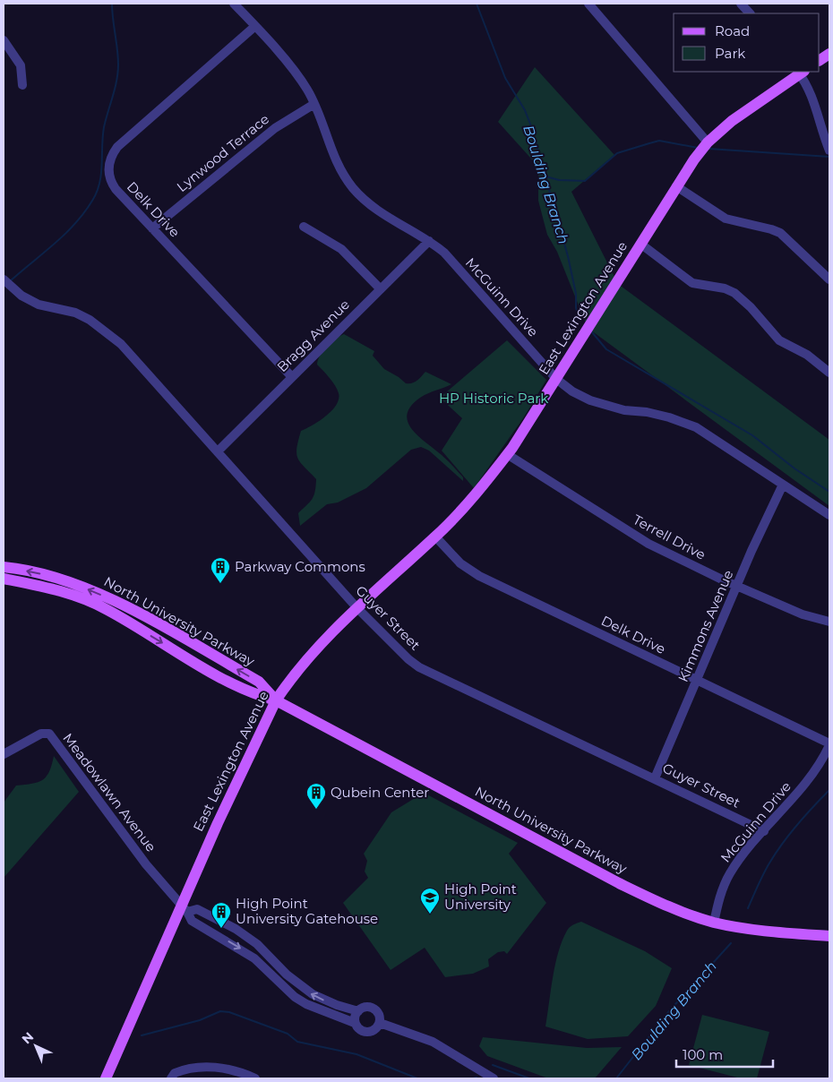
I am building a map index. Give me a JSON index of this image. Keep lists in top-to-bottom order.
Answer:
{
  "streets": {
    "main road": ["East Lexington Avenue", "North University Parkway"],
    "street": [
      "Lynwood Terrace",
      "Delk Drive",
      "McGuinn Drive",
      "Bragg Avenue",
      "Terrell Drive",
      "Guyer Street",
      "Kimmons Avenue",
      "Meadowlawn Avenue"
    ]
  },
  "crossings": [
    ["Lynwood Terrace", "Delk Drive"],
    ["Lynwood Terrace", "McGuinn Drive"],
    ["Delk Drive", "McGuinn Drive"],
    ["Delk Drive", "East Lexington Avenue"],
    ["Delk Drive", "Bragg Avenue"],
    ["Delk Drive", "Kimmons Avenue"],
    ["McGuinn Drive", "East Lexington Avenue"],
    ["McGuinn Drive", "Bragg Avenue"],
    ["McGuinn Drive", "Guyer Street"],
    ["McGuinn Drive", "North University Parkway"],
    ["McGuinn Drive", "Kimmons Avenue"],
    ["East Lexington Avenue", "Terrell Drive"],
    ["East Lexington Avenue", "Guyer Street"],
    ["East Lexington Avenue", "North University Parkway"],
    ["East Lexington Avenue", "Meadowlawn Avenue"],
    ["Bragg Avenue", "Guyer Street"],
    ["Terrell Drive", "Kimmons Avenue"],
    ["Guyer Street", "Kimmons Avenue"]
  ],
  "water": ["Boulding Branch"],
  "parks": ["HP Historic Park"],
  "places": {
    "building": ["Parkway Commons", "Qubein Center", "High Point University Gatehouse"],
    "school or university": ["High Point University"]
  },
  "legend": ["Road", "Park"],
  "scale_bar": "100 m",
  "north": "top left"
}
